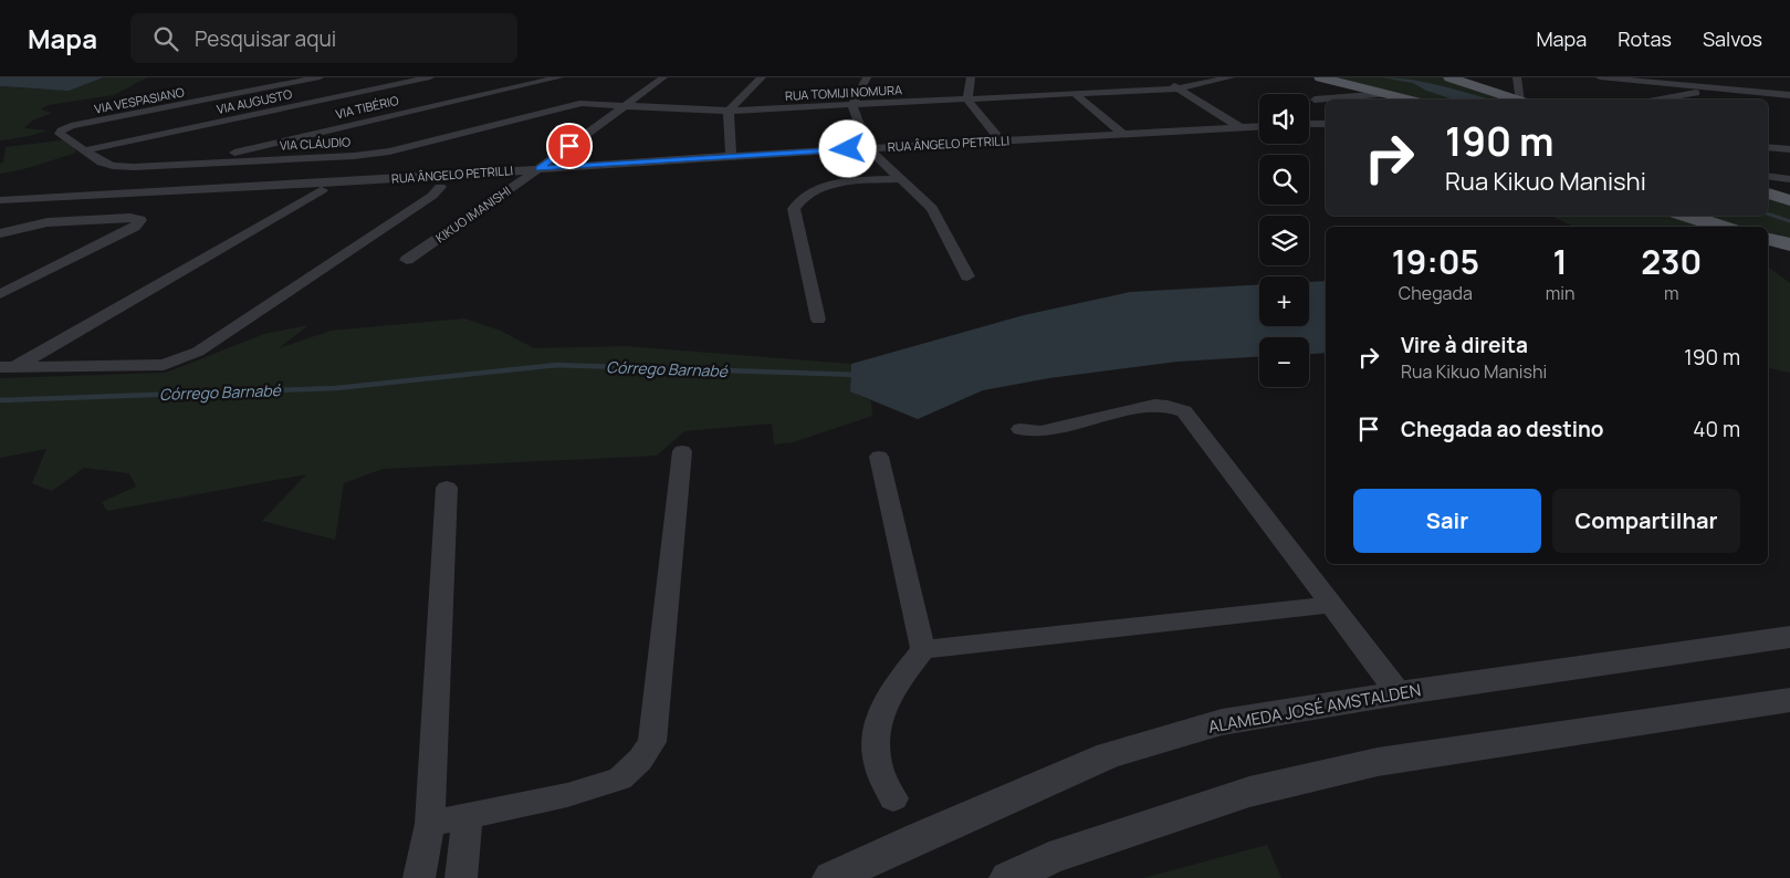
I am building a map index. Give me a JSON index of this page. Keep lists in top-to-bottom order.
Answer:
{
  "streets": {
    "street": [
      "RUA TOMIJI NOMURA",
      "VIA VESPASIANO",
      "VIA AUGUSTO",
      "VIA TIBÉRIO",
      "VIA CLÁUDIO",
      "RUA ÂNGELO PETRILLI",
      "KIKUO IMANISHI",
      "ALAMEDA JOSÉ AMSTALDEN"
    ]
  },
  "crossings": [
    ["RUA TOMIJI NOMURA", "VIA CLÁUDIO"],
    ["RUA TOMIJI NOMURA", "KIKUO IMANISHI"],
    ["VIA VESPASIANO", "VIA CLÁUDIO"],
    ["VIA AUGUSTO", "VIA CLÁUDIO"],
    ["VIA TIBÉRIO", "VIA CLÁUDIO"],
    ["RUA ÂNGELO PETRILLI", "KIKUO IMANISHI"]
  ],
  "water": ["Córrego Barnabé"],
  "page": {
    "header": "Mapa",
    "search": "Pesquisar aqui",
    "nav": ["Mapa", "Rotas", "Salvos"],
    "map_buttons": ["+", "−"],
    "turn": ["190 m", "Rua Kikuo Manishi"],
    "eta": [
      "19:05",
      "Chegada",
      "1",
      "min",
      "230",
      "m"
    ],
    "list": [
      {
        "name": "Vire à direita",
        "note": "Rua Kikuo Manishi",
        "value": "190 m"
      },
      {
        "name": "Chegada ao destino",
        "value": "40 m"
      }
    ],
    "buttons": ["Sair", "Compartilhar"]
  }
}
